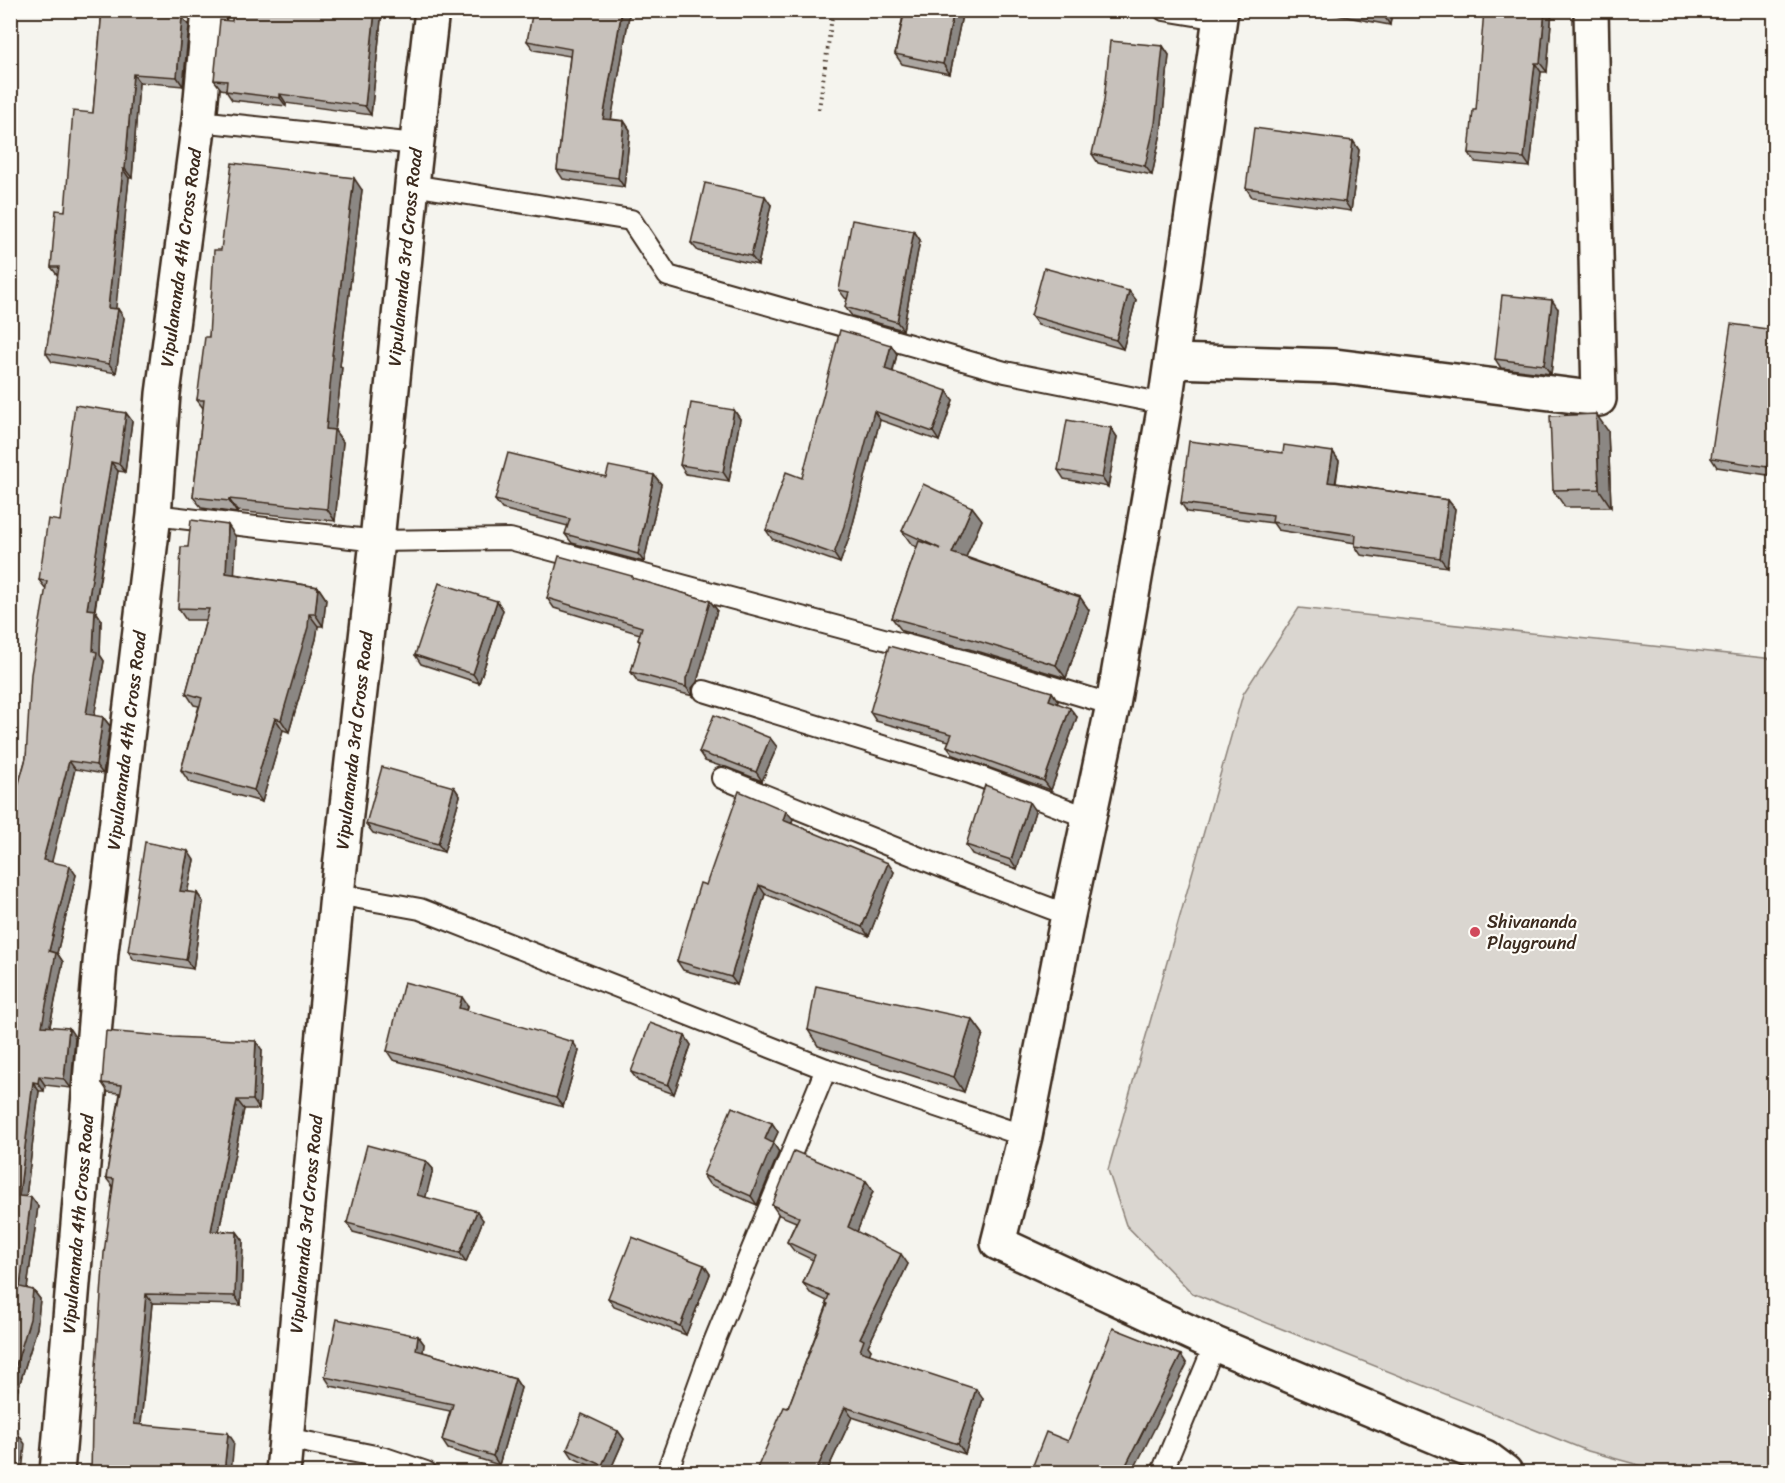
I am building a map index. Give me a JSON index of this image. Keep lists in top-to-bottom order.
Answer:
{
  "streets": {
    "street": ["Vipulananda 4th Cross Road", "Vipulananda 3rd Cross Road"]
  },
  "places": ["Shivananda Playground"]
}
